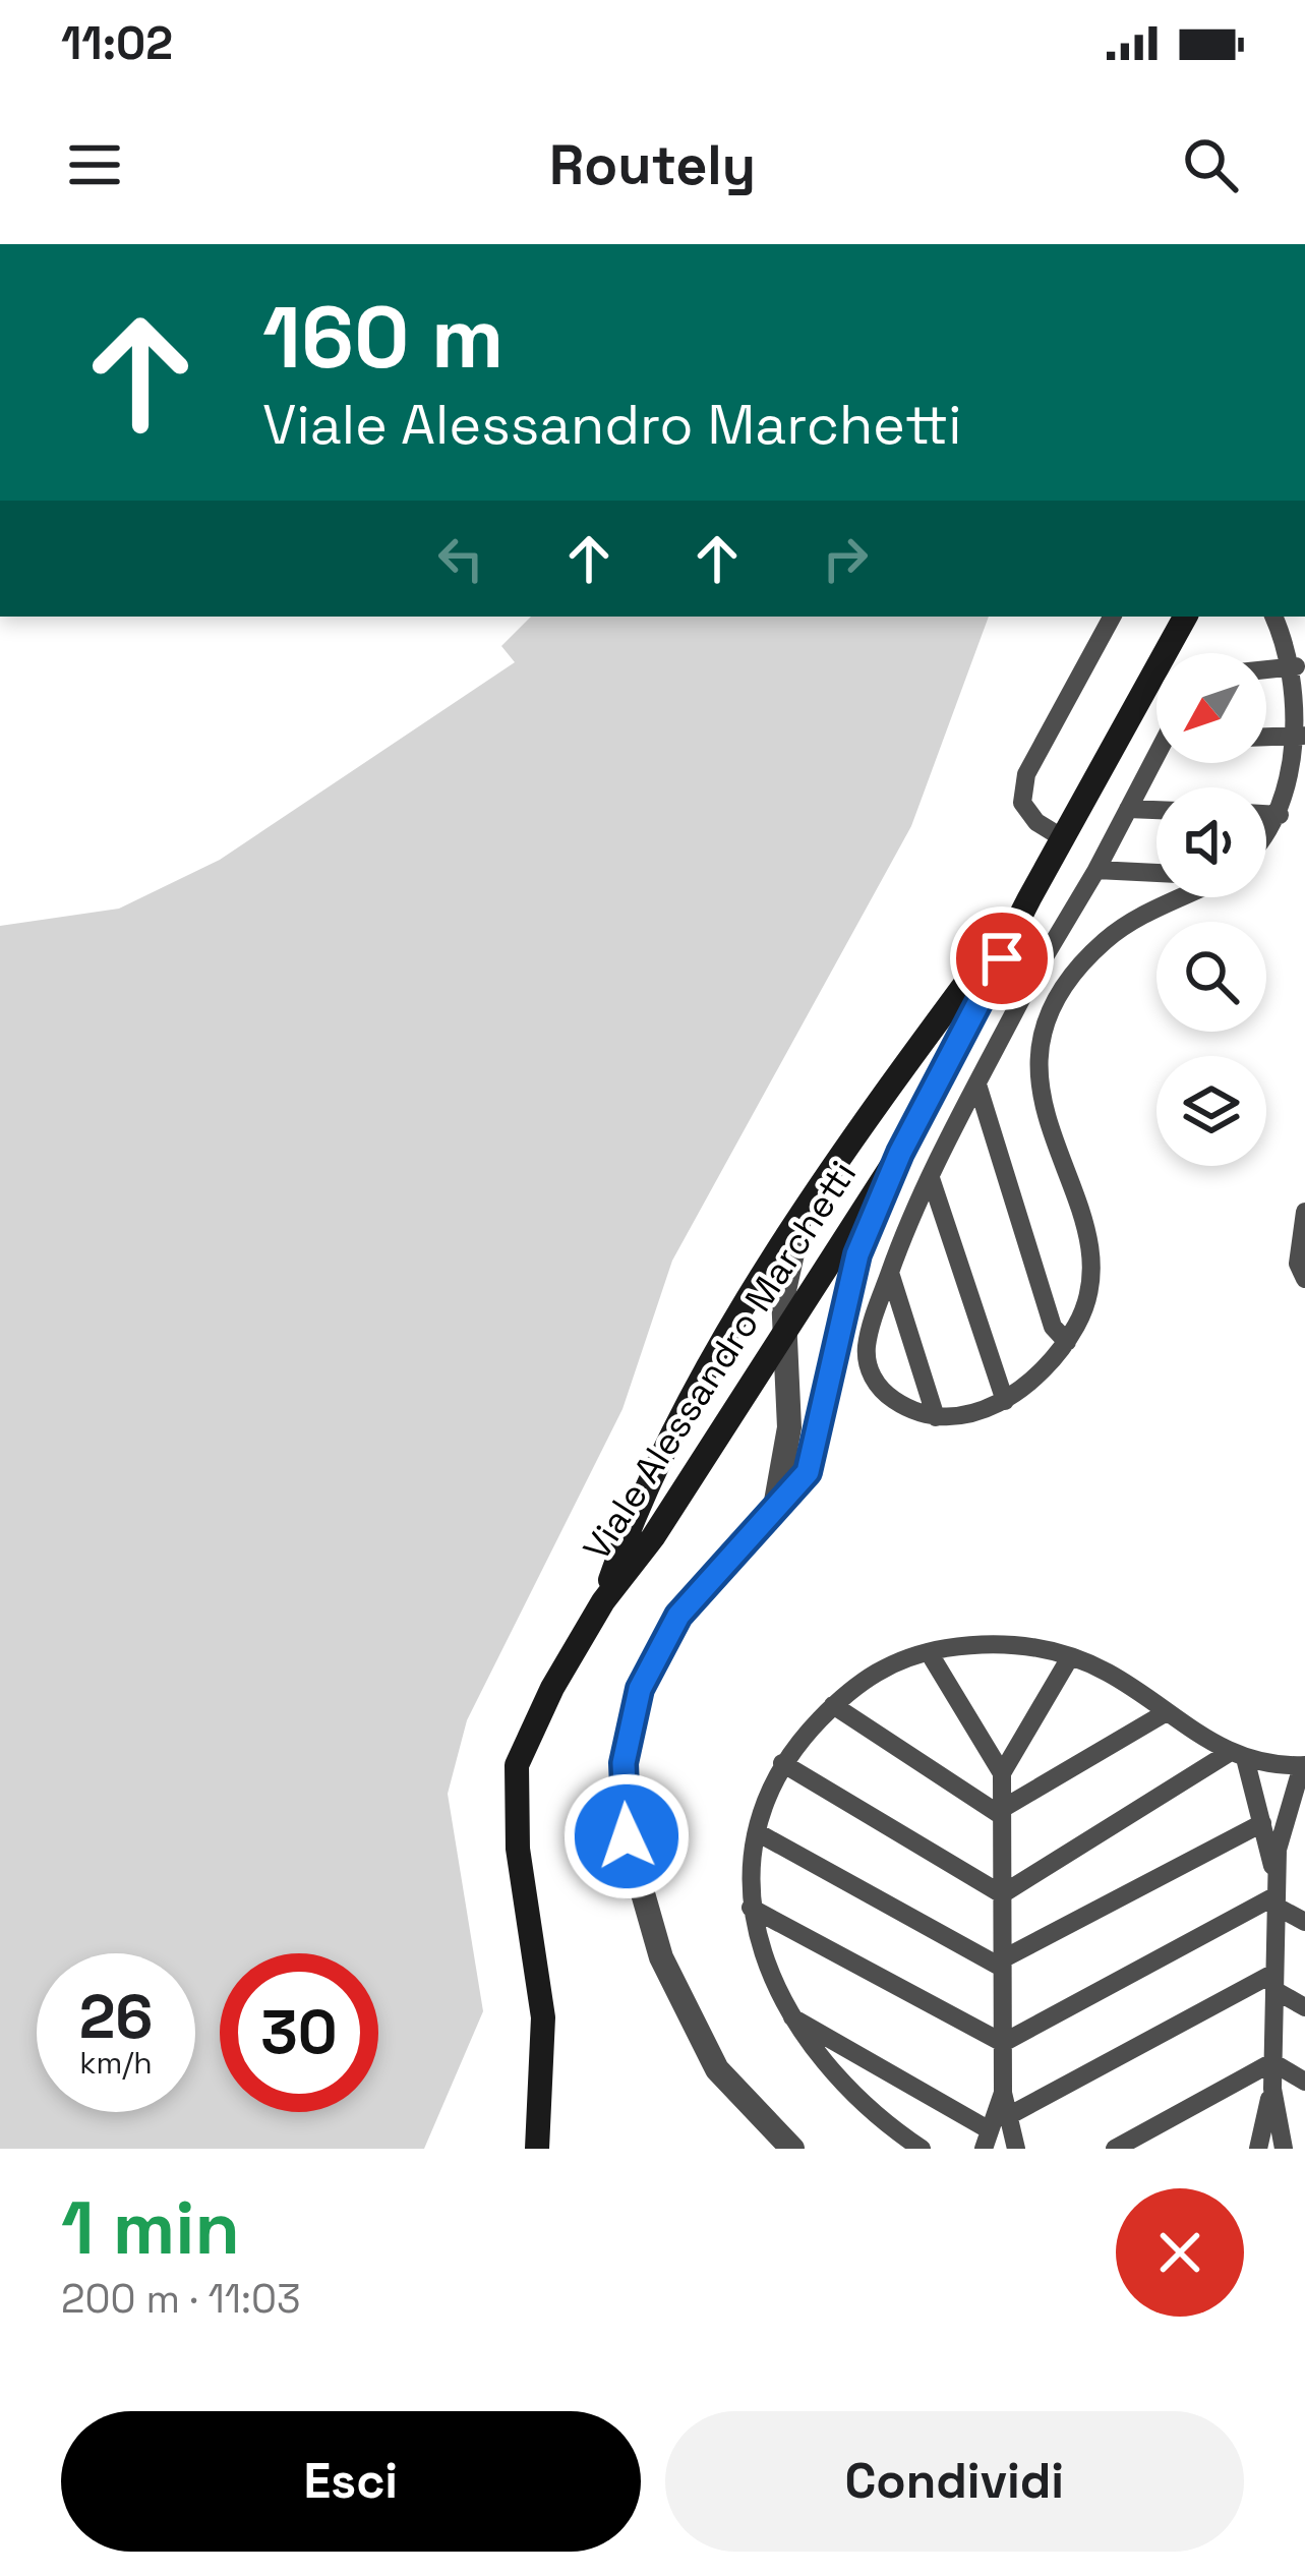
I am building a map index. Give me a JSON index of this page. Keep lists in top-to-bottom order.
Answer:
{
  "streets": {
    "street": ["Viale Alessandro Marchetti"]
  },
  "north": "bottom left",
  "page": {
    "status": "11:02",
    "header": "Routely",
    "turn": ["160 m", "Viale Alessandro Marchetti"],
    "speed": "26 km/h",
    "limit": "30",
    "heading": ["1 min", "200 m · 11:03"],
    "buttons": ["Esci", "Condividi"]
  }
}
